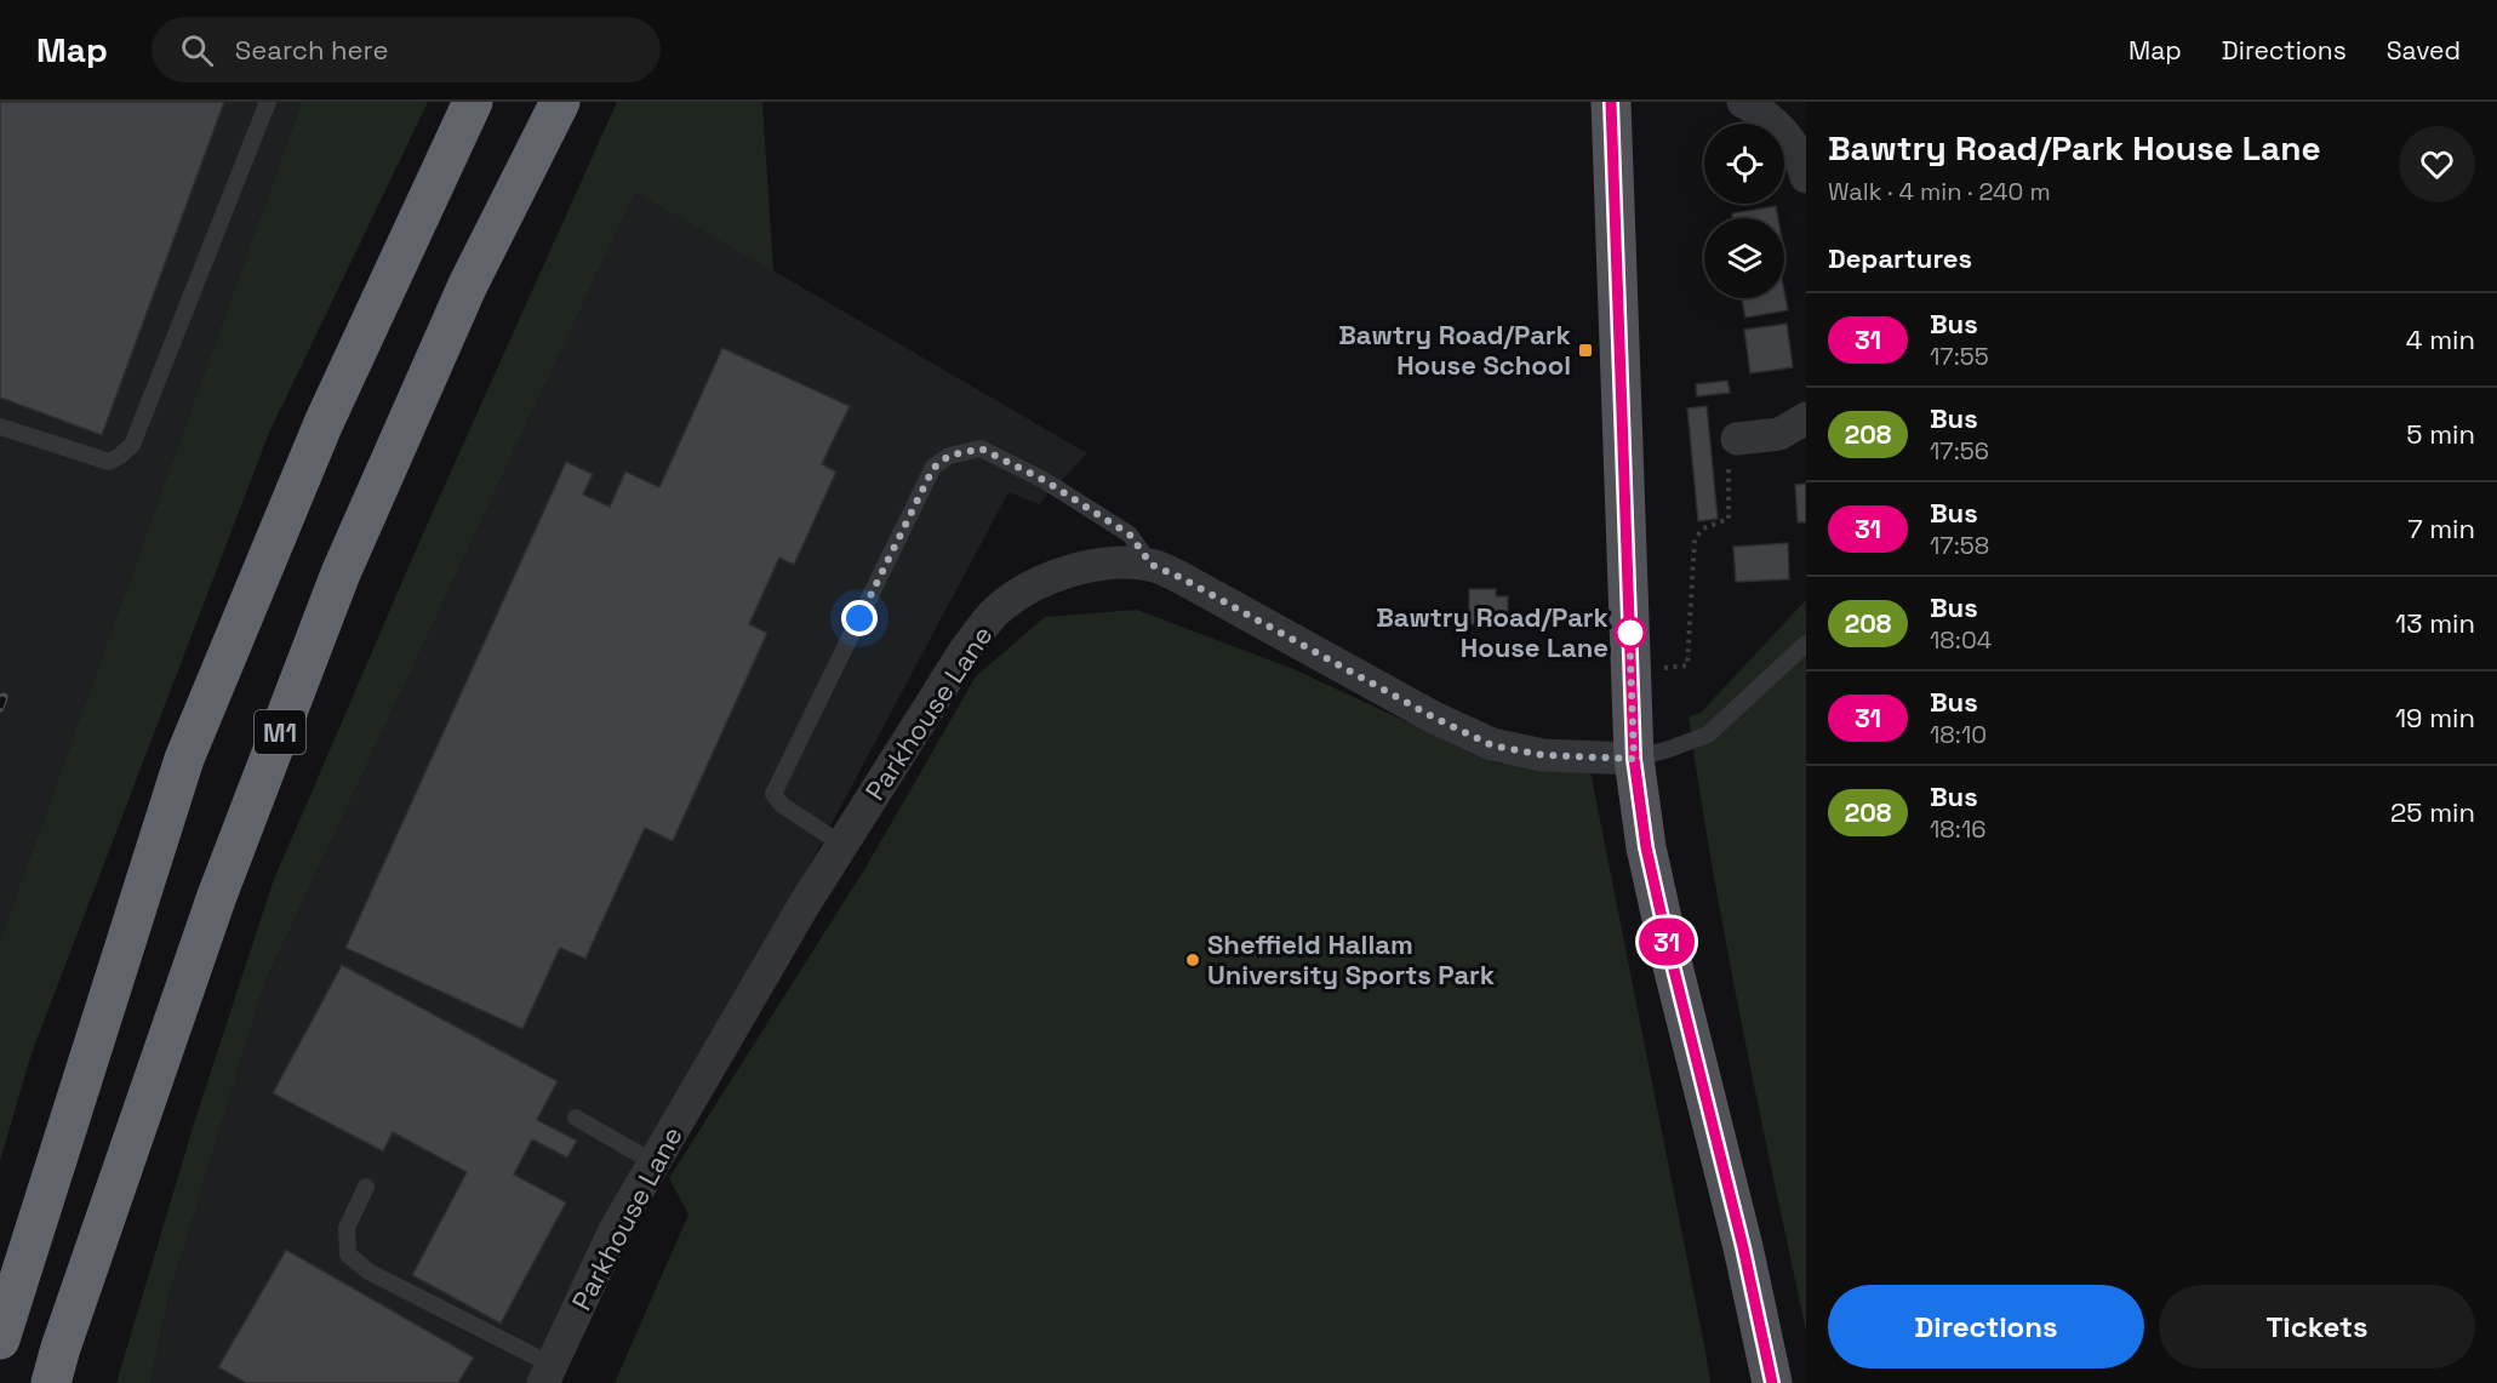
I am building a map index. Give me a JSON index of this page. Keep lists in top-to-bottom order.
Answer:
{
  "streets": {
    "highway": ["M1"],
    "street": ["Parkhouse Lane"]
  },
  "places": {
    "transit": ["Bawtry Road/Park House School"],
    "other": ["Bawtry Road/Park House Lane", "Sheffield Hallam University Sports Park"]
  },
  "lines": ["bus line 31"],
  "page": {
    "header": "Map",
    "search": "Search here",
    "nav": ["Map", "Directions", "Saved"],
    "on_map": "31",
    "heading": [
      ["Bawtry Road/Park House Lane", "Walk · 4 min · 240 m"],
      "Departures"
    ],
    "list": [
      {
        "mark": "31",
        "name": "Bus",
        "note": "17:55",
        "value": "4 min"
      },
      {
        "mark": "208",
        "name": "Bus",
        "note": "17:56",
        "value": "5 min"
      },
      {
        "mark": "31",
        "name": "Bus",
        "note": "17:58",
        "value": "7 min"
      },
      {
        "mark": "208",
        "name": "Bus",
        "note": "18:04",
        "value": "13 min"
      },
      {
        "mark": "31",
        "name": "Bus",
        "note": "18:10",
        "value": "19 min"
      },
      {
        "mark": "208",
        "name": "Bus",
        "note": "18:16",
        "value": "25 min"
      }
    ],
    "buttons": ["Directions", "Tickets"]
  }
}
